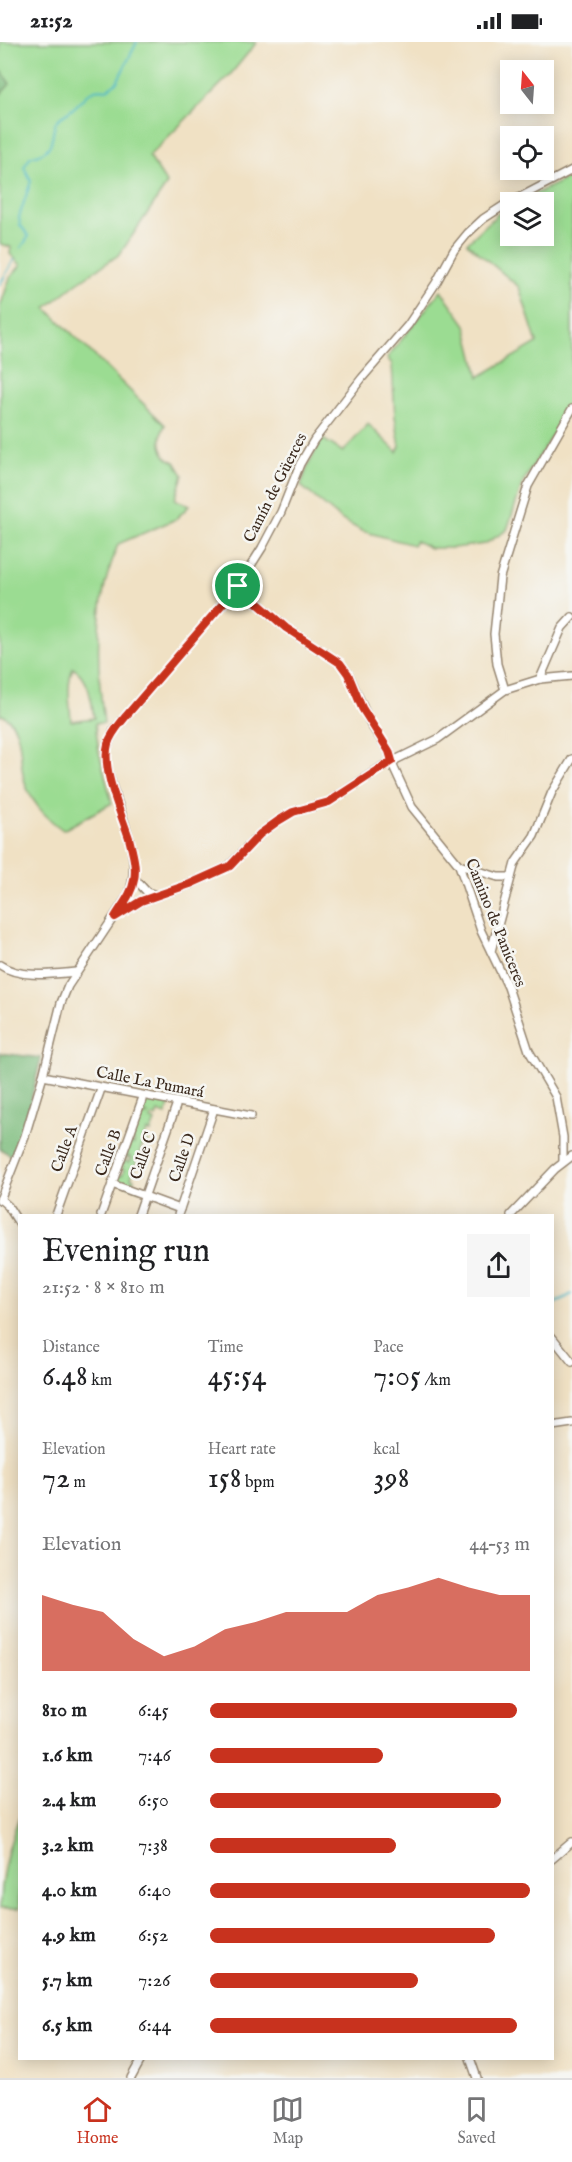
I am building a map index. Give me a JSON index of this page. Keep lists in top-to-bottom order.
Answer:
{
  "streets": {
    "street": [
      "Camín de Güerces",
      "Camino de Paniceres",
      "Calle La Pumará",
      "Calle A",
      "Calle B",
      "Calle C",
      "Calle D"
    ]
  },
  "crossings": [
    ["Camín de Güerces", "Camino de Paniceres"],
    ["Calle La Pumará", "Calle D"]
  ],
  "north": "top",
  "page": {
    "status": "21:52",
    "heading": ["Evening run", "21:52 · 8 × 810 m"],
    "stats": [
      ["Distance", "6.48 km"],
      ["Time", "45:54"],
      ["Pace", "7:05 /km"],
      ["Elevation", "72 m"],
      ["Heart rate", "158 bpm"],
      ["kcal", "398"]
    ],
    "chart": ["Elevation", "44–53 m"],
    "list": [
      {
        "name": "810 m",
        "note": "6:45"
      },
      {
        "name": "1.6 km",
        "note": "7:46"
      },
      {
        "name": "2.4 km",
        "note": "6:50"
      },
      {
        "name": "3.2 km",
        "note": "7:38"
      },
      {
        "name": "4.0 km",
        "note": "6:40"
      },
      {
        "name": "4.9 km",
        "note": "6:52"
      },
      {
        "name": "5.7 km",
        "note": "7:26"
      },
      {
        "name": "6.5 km",
        "note": "6:44"
      }
    ],
    "tabs": ["Home", "Map", "Saved"]
  }
}
